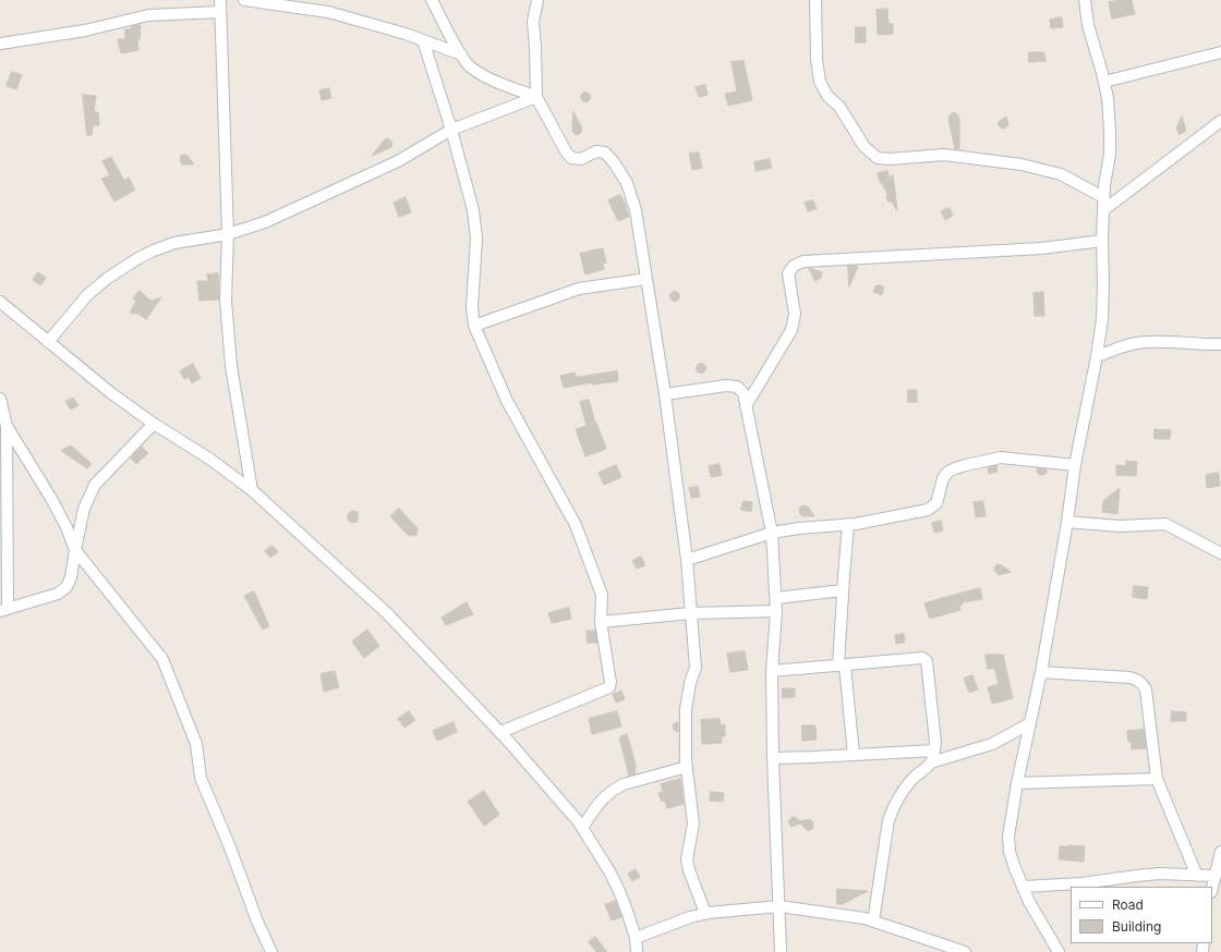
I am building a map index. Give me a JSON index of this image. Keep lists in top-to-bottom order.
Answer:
{
  "legend": ["Road", "Building"]
}
